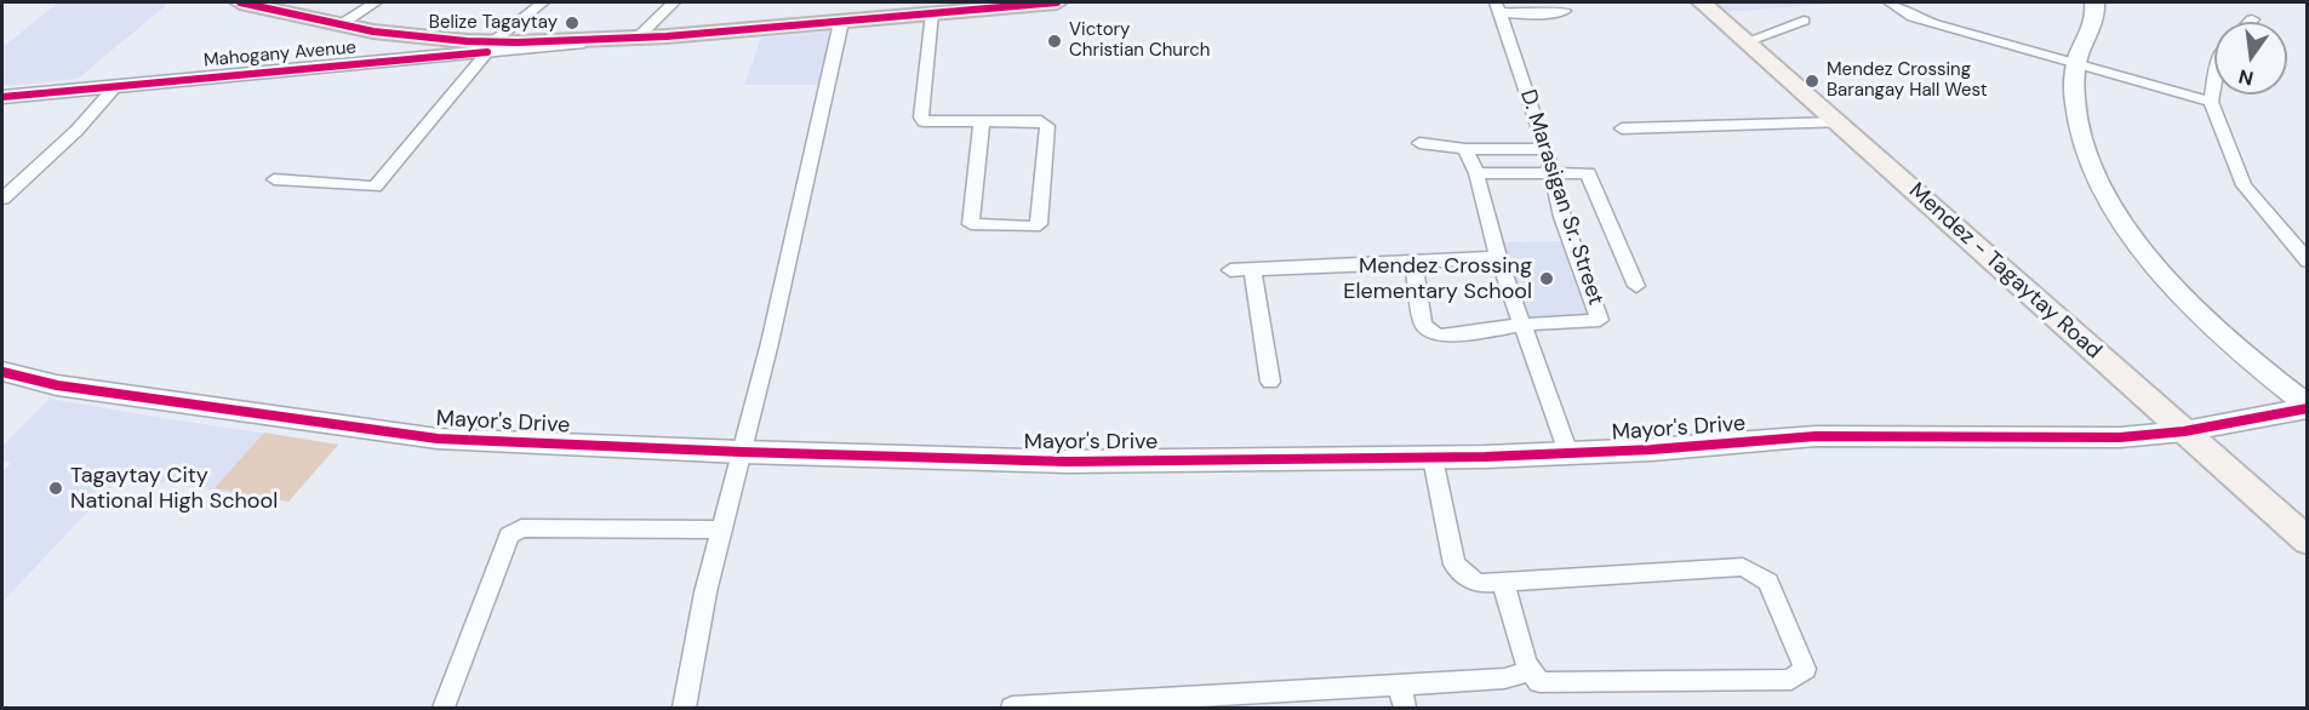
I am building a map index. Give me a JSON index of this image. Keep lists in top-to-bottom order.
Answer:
{
  "streets": {
    "main road": ["Mendez - Tagaytay Road"],
    "street": ["Mahogany Avenue", "D. Marasigan Sr. Street", "Mayor's Drive"]
  },
  "crossings": [
    ["Mendez - Tagaytay Road", "Mayor's Drive"]
  ],
  "places": [
    "Belize Tagaytay",
    "Victory Christian Church",
    "Mendez Crossing Barangay Hall West",
    "Mendez Crossing Elementary School",
    "Tagaytay City National High School"
  ],
  "north": "bottom"
}
